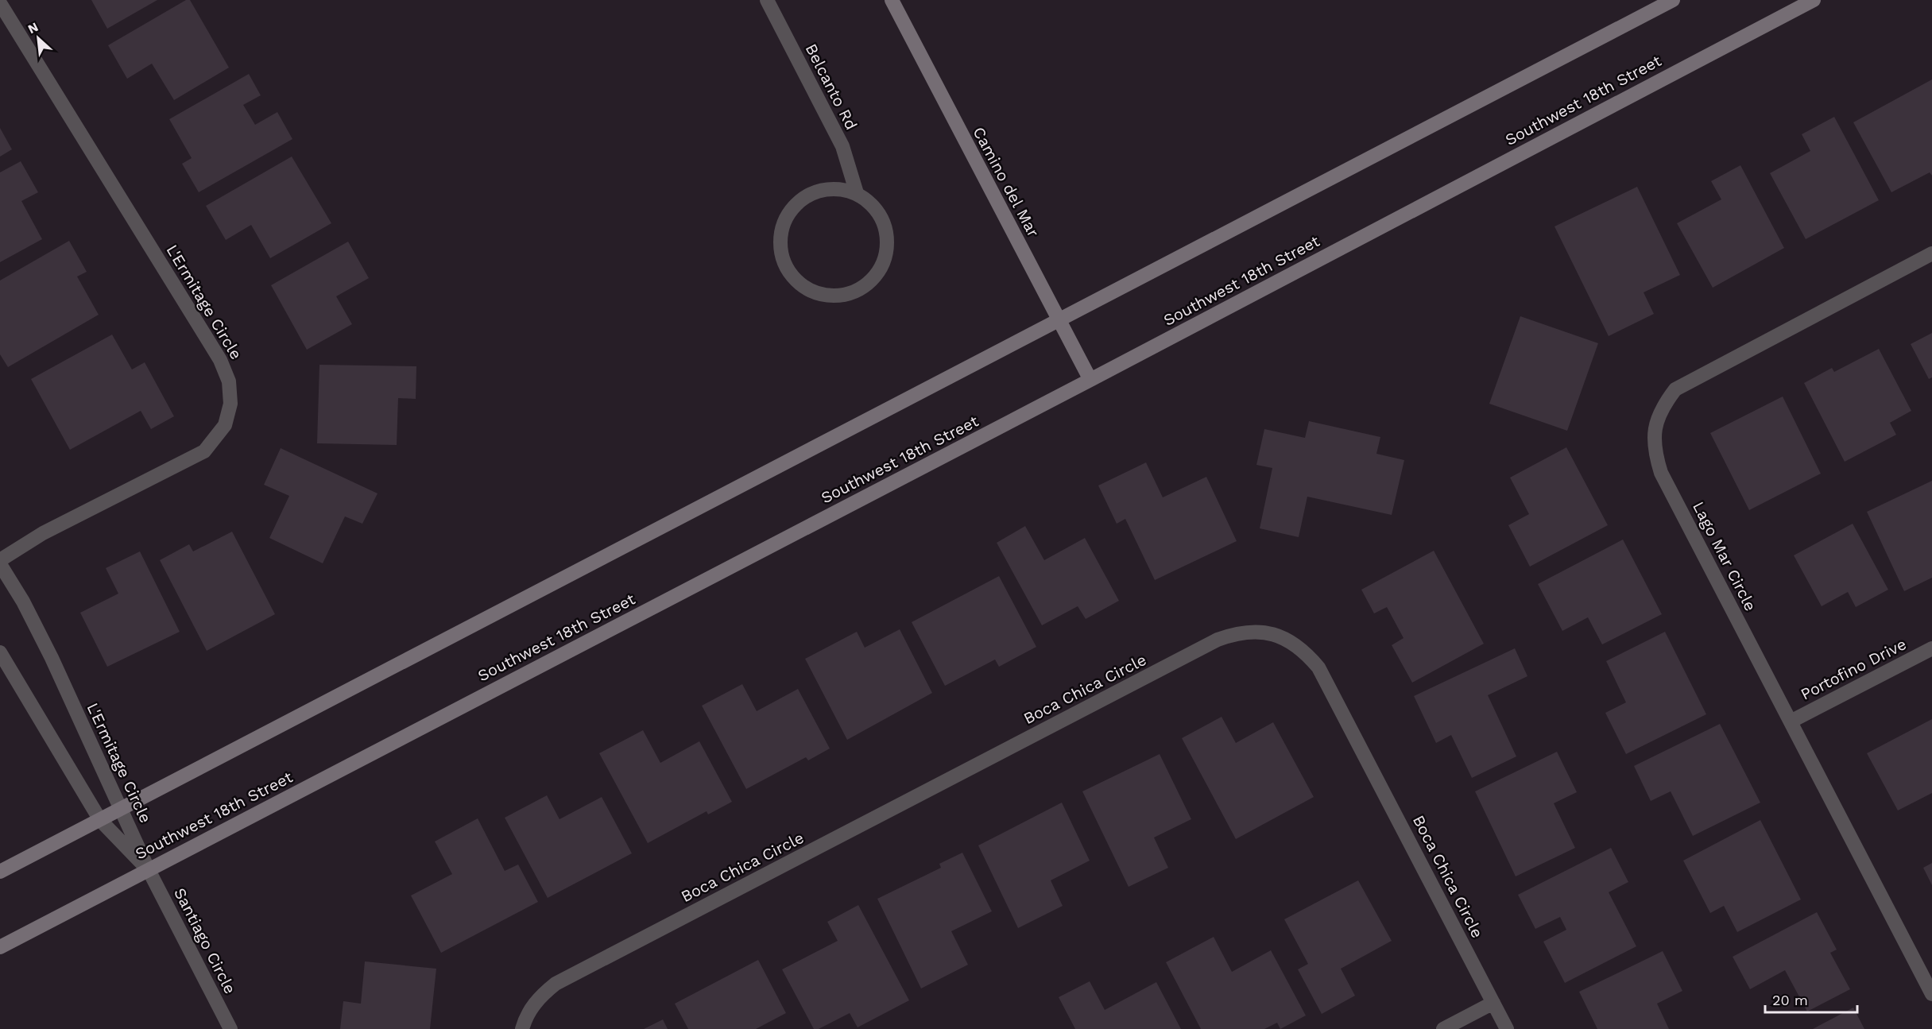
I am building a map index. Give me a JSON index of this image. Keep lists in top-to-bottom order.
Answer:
{
  "streets": {
    "main road": ["Southwest 18th Street", "Camino del Mar"],
    "street": [
      "Belcanto Rd",
      "L'Ermitage Circle",
      "Lago Mar Circle",
      "Portofino Drive",
      "Boca Chica Circle",
      "Santiago Circle"
    ]
  },
  "crossings": [
    ["Southwest 18th Street", "Camino del Mar"],
    ["Southwest 18th Street", "L'Ermitage Circle"],
    ["Southwest 18th Street", "Santiago Circle"],
    ["L'Ermitage Circle", "Santiago Circle"],
    ["Lago Mar Circle", "Portofino Drive"]
  ],
  "scale_bar": "20 m",
  "north": "top left"
}
